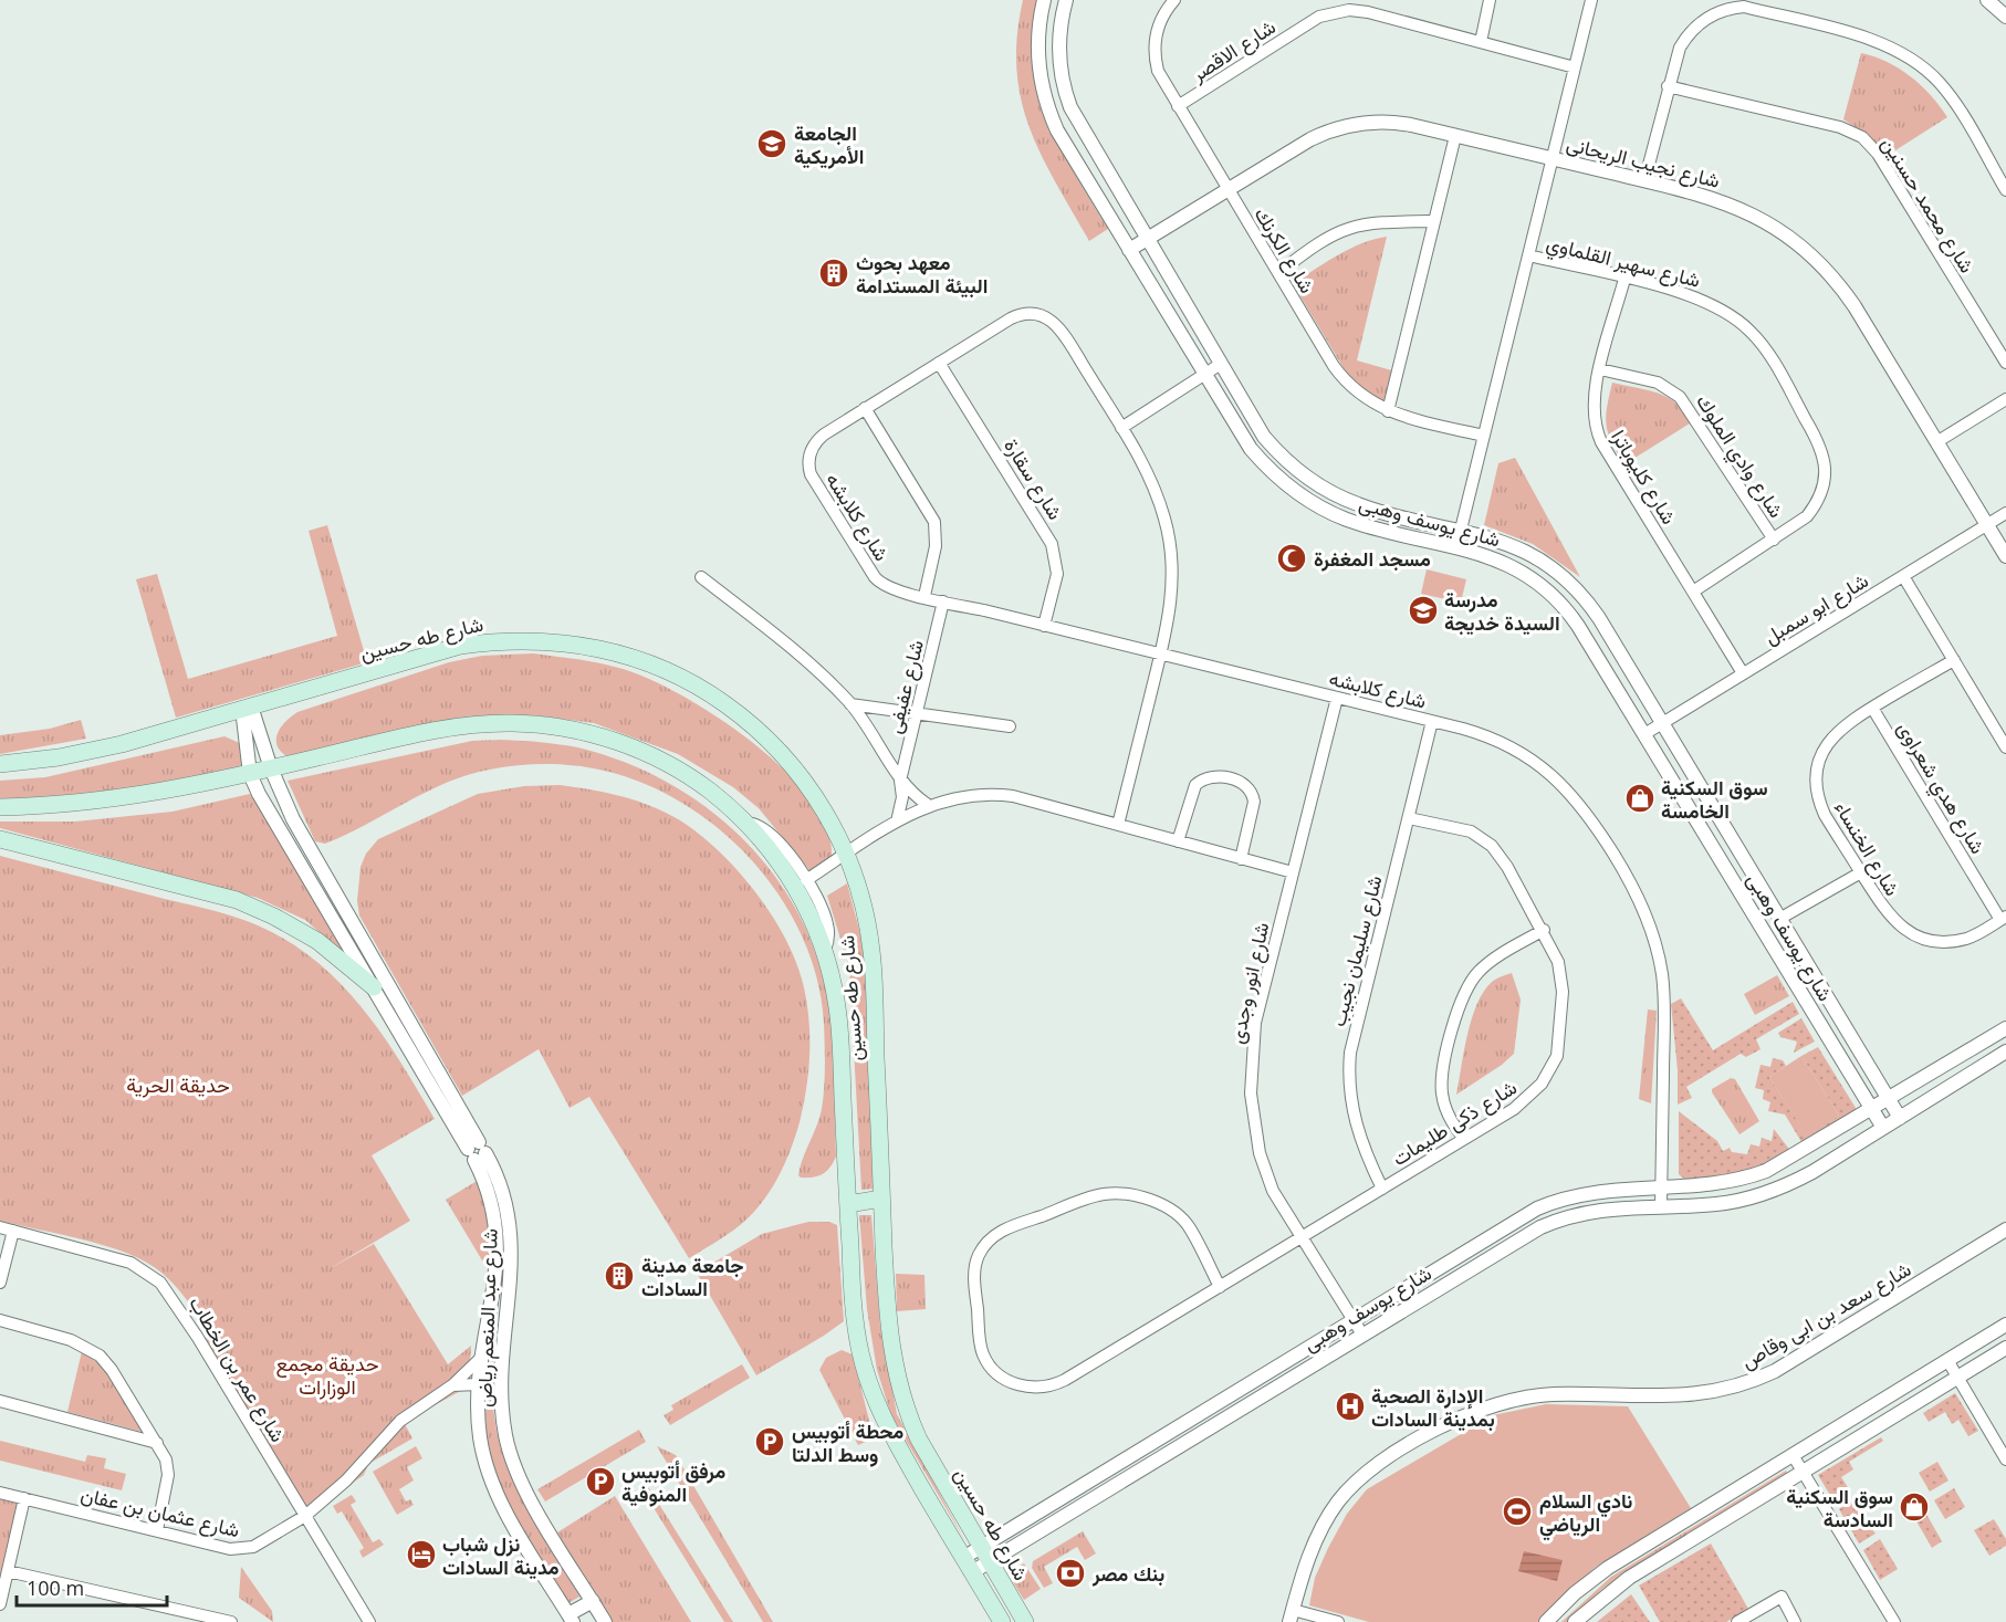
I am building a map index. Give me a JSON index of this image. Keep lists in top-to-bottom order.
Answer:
{
  "streets": {
    "main road": ["شارع طه حسين"],
    "street": [
      "شارع الاقصر",
      "شارع نجيب الريحانى",
      "شارع محمد حسنين",
      "شارع الكرنك",
      "شارع سهير القلماوي",
      "شارع وادي الملوك",
      "شارع كليوباترا",
      "شارع سقارة",
      "شارع كلابشه",
      "شارع يوسف وهبى",
      "شارع ابو سمبل",
      "شارع عفيفى",
      "شارع هدي شعراوى",
      "شارع الخنساء",
      "شارع سليمان نجيب",
      "شارع انور وجدى",
      "شارع ذكى طليمات",
      "شارع سعد بن ابى وقاص",
      "شارع عبد المنعم رياض",
      "شارع عمر بن الخطاب",
      "شارع عثمان بن عفان"
    ]
  },
  "crossings": [
    ["شارع الاقصر", "شارع الكرنك"],
    ["شارع نجيب الريحانى", "شارع الكرنك"],
    ["شارع نجيب الريحانى", "شارع يوسف وهبى"],
    ["شارع نجيب الريحانى", "شارع ابو سمبل"],
    ["شارع سهير القلماوي", "شارع وادي الملوك"],
    ["شارع سهير القلماوي", "شارع كليوباترا"],
    ["شارع وادي الملوك", "شارع كليوباترا"],
    ["شارع كليوباترا", "شارع ابو سمبل"],
    ["شارع سقارة", "شارع كلابشه"],
    ["شارع كلابشه", "شارع يوسف وهبى"],
    ["شارع كلابشه", "شارع عفيفى"],
    ["شارع كلابشه", "شارع سليمان نجيب"],
    ["شارع كلابشه", "شارع انور وجدى"],
    ["شارع يوسف وهبى", "شارع ابو سمبل"],
    ["شارع يوسف وهبى", "شارع طه حسين"],
    ["شارع يوسف وهبى", "شارع انور وجدى"],
    ["شارع طه حسين", "شارع عبد المنعم رياض"],
    ["شارع هدي شعراوى", "شارع الخنساء"],
    ["شارع سليمان نجيب", "شارع ذكى طليمات"],
    ["شارع انور وجدى", "شارع ذكى طليمات"],
    ["شارع عبد المنعم رياض", "شارع عثمان بن عفان"],
    ["شارع عمر بن الخطاب", "شارع عثمان بن عفان"]
  ],
  "parks": ["حديقة الحرية", "حديقة مجمع الوزارات"],
  "places": {
    "school or university": ["الجامعة الأمريكية", "مدرسة السيدة خديجة"],
    "building": ["معهد بحوث البيئة المستدامة", "جامعة مدينة السادات"],
    "mosque": ["مسجد المغفرة"],
    "shop": ["سوق السكنية الخامسة", "سوق السكنية السادسة"],
    "hospital": ["الإدارة الصحية بمدينة السادات"],
    "parking": ["محطة أتوبيس وسط الدلتا", "مرفق أتوبيس المنوفية"],
    "sports": ["نادي السلام الرياضي"],
    "hotel": ["نزل شباب مدينة السادات"],
    "bank": ["بنك مصر"]
  },
  "scale_bar": "100 m"
}
